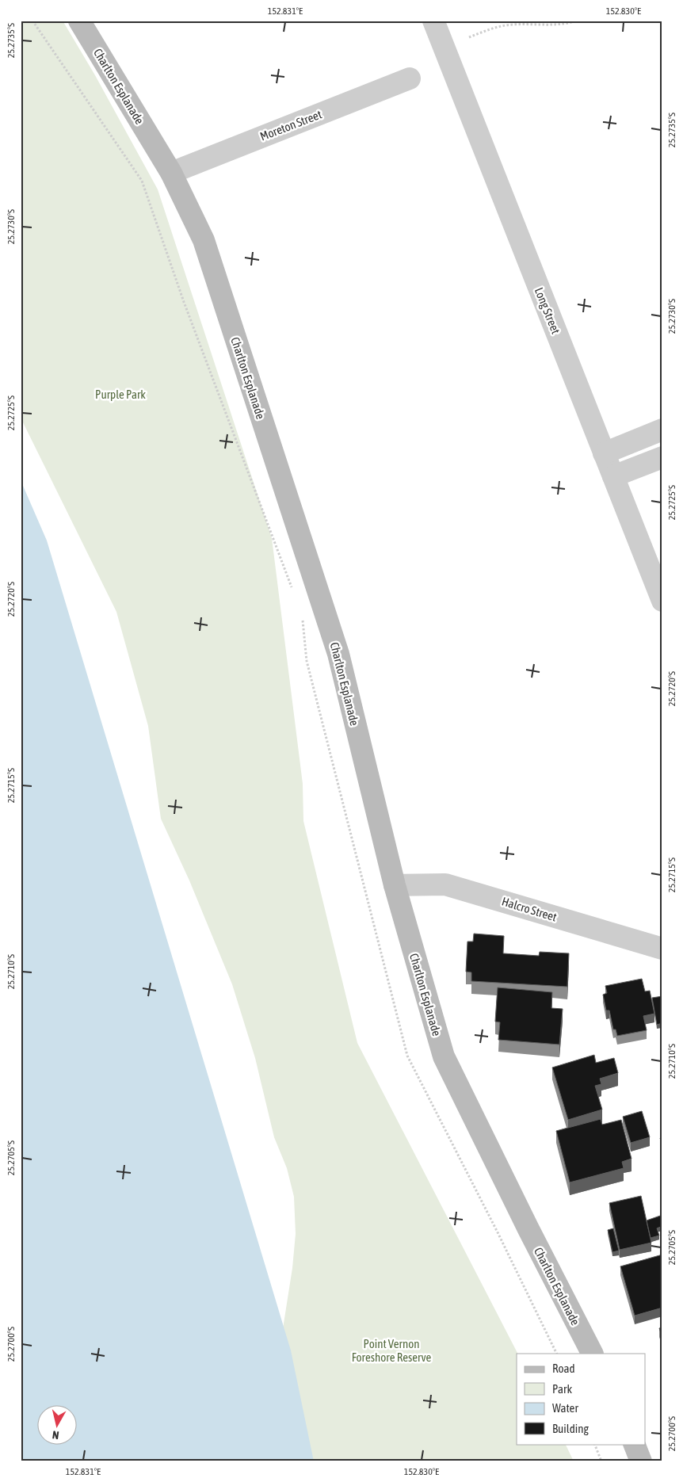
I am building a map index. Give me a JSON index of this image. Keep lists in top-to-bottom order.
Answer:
{
  "streets": {
    "street": [
      "Charlton Esplanade",
      "Moreton Street",
      "Long Street",
      "Halcro Street"
    ]
  },
  "crossings": [
    ["Charlton Esplanade", "Moreton Street"],
    ["Charlton Esplanade", "Halcro Street"]
  ],
  "parks": ["Purple Park", "Point Vernon Foreshore Reserve"],
  "legend": [
    "Road",
    "Park",
    "Water",
    "Building"
  ],
  "north": "bottom",
  "coordinates": [
    "152.831°E",
    "152.830°E",
    "25.2735°S",
    "25.2730°S",
    "25.2725°S",
    "25.2720°S",
    "25.2715°S",
    "25.2710°S",
    "25.2705°S",
    "25.2700°S"
  ]
}
